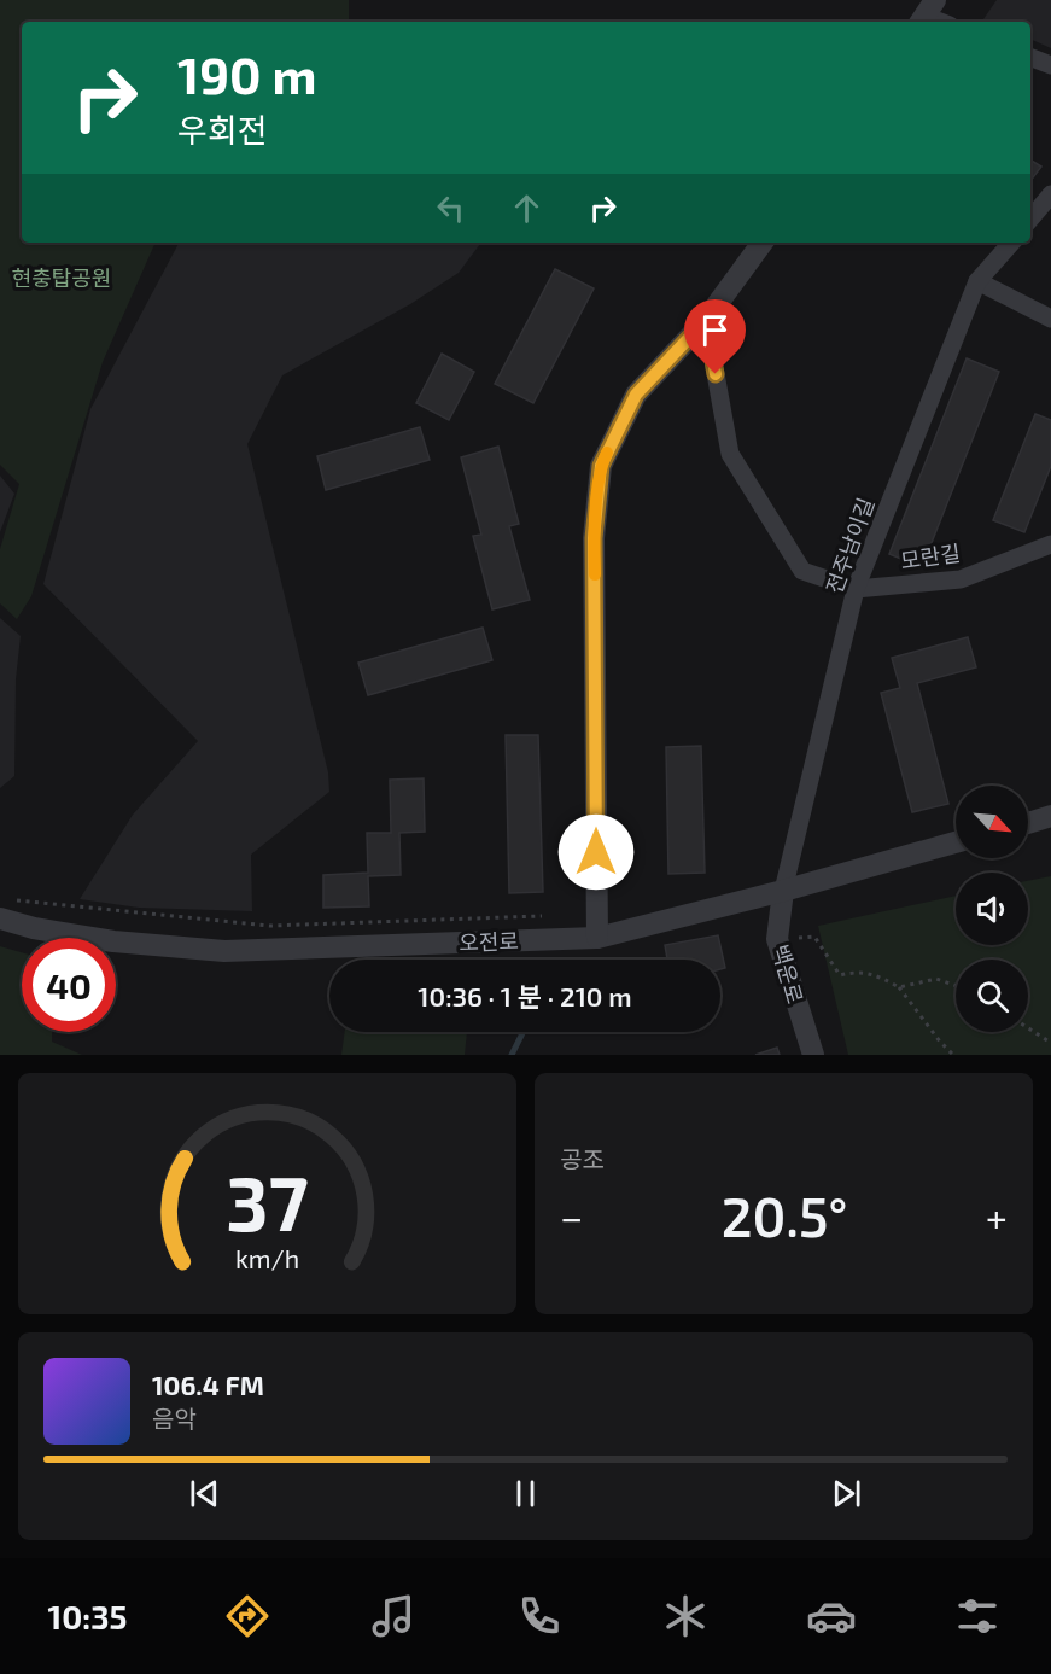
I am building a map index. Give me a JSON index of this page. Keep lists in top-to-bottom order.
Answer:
{
  "streets": {
    "street": [
      "전주남이길",
      "모란길",
      "오전로",
      "백운로"
    ]
  },
  "crossings": [
    ["전주남이길", "모란길"],
    ["전주남이길", "오전로"],
    ["전주남이길", "백운로"],
    ["오전로", "백운로"]
  ],
  "parks": ["현충탑공원"],
  "north": "bottom right",
  "page": {
    "turn": ["190 m", "우회전"],
    "limit": "40",
    "trip": "10:36 · 1 분 · 210 m",
    "tile": "공조",
    "heat": ["−", "20.5°", "+"],
    "song": ["106.4 FM", "음악"],
    "tabs": "10:35",
    "gauge": ["37", "km/h"]
  }
}
